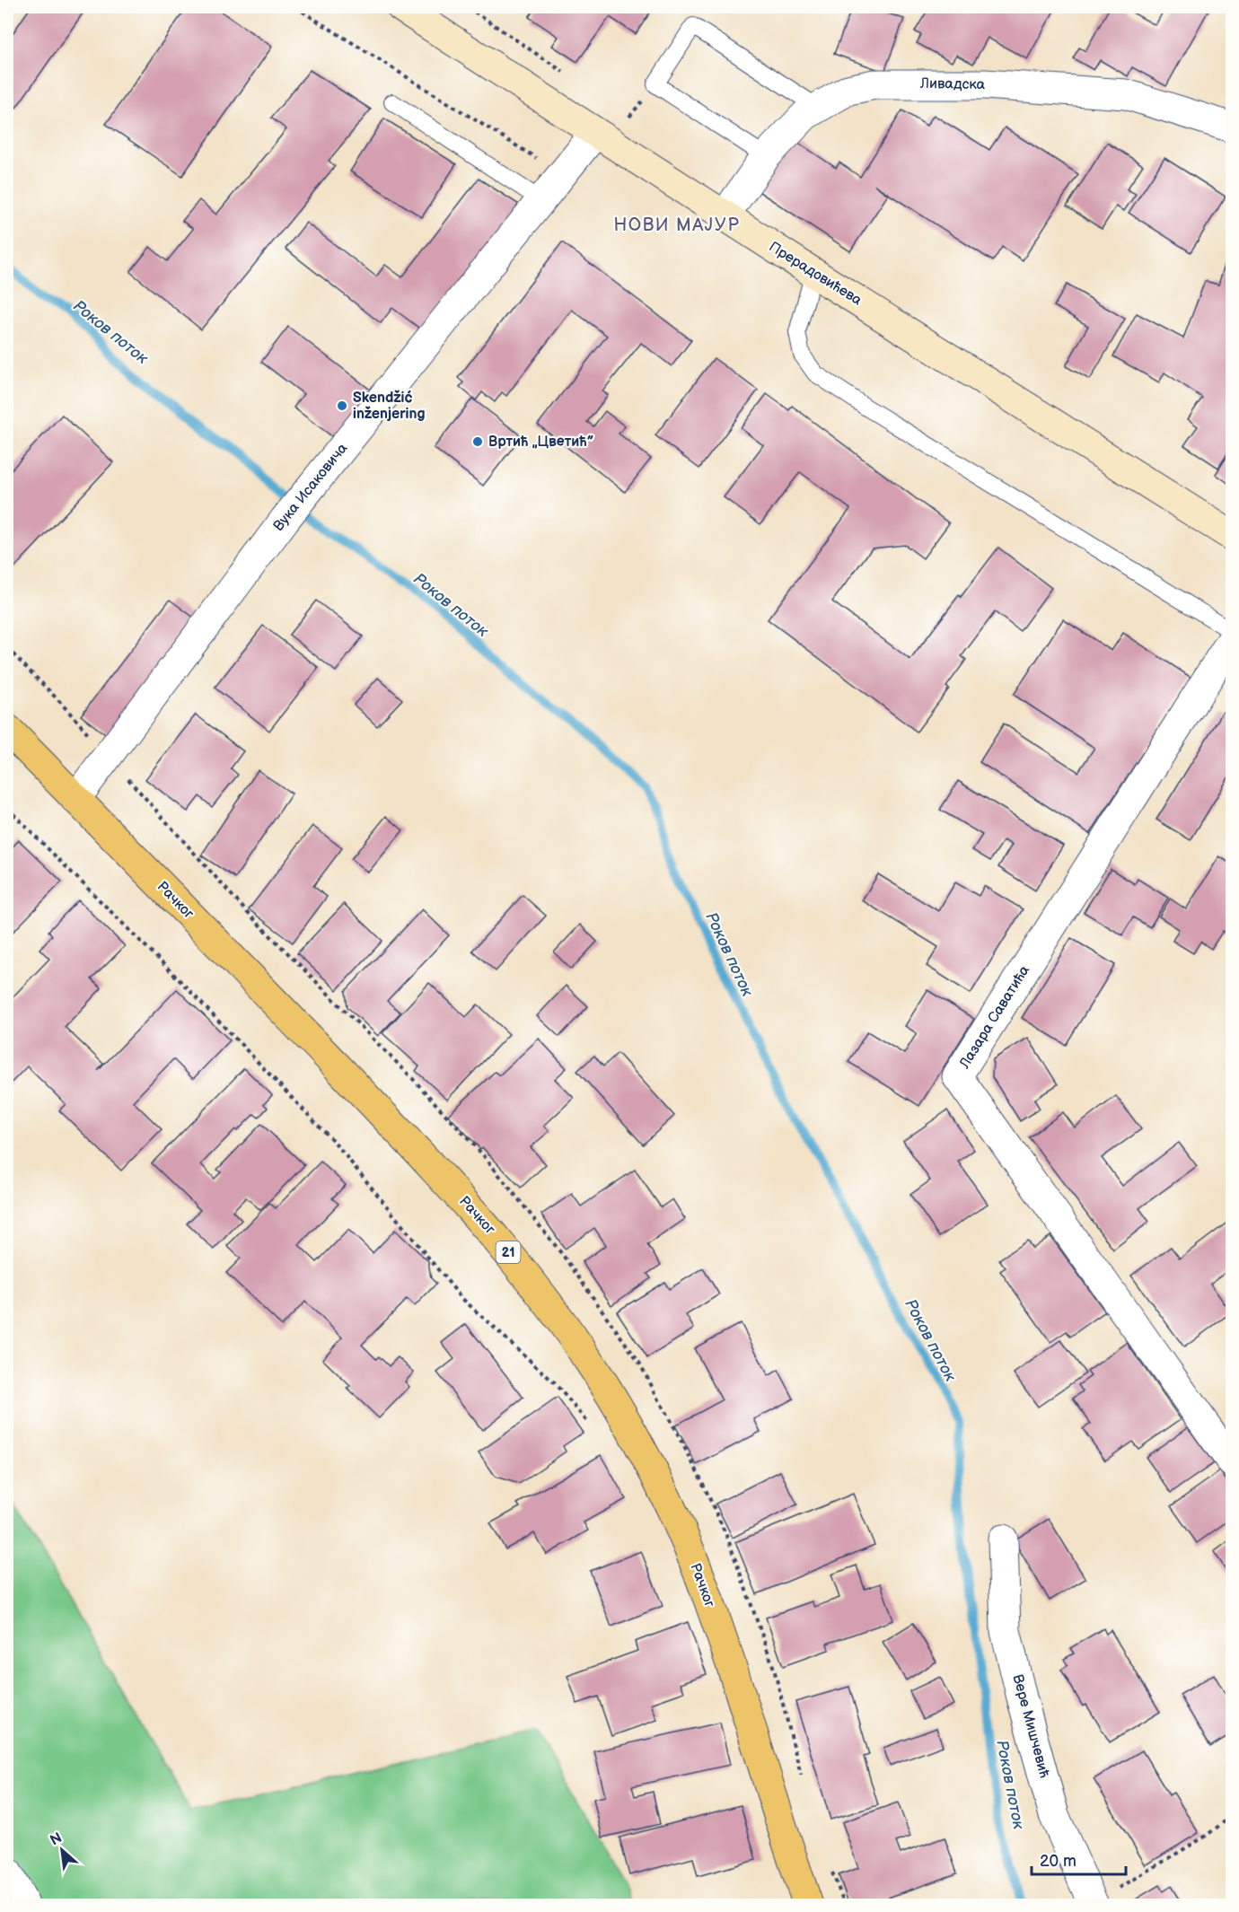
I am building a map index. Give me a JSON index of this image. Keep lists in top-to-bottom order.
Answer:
{
  "streets": {
    "main road": ["Прерадовићева", "Рачког", "21"],
    "street": [
      "Ливадска",
      "Вука Исаковича",
      "Лазара Саватића",
      "Вере Мишчевић"
    ]
  },
  "crossings": [
    ["Ливадска", "Прерадовићева"],
    ["Прерадовићева", "Вука Исаковича"],
    ["Вука Исаковича", "Рачког"]
  ],
  "districts": ["НОВИ МАЈУР"],
  "water": ["Роков поток"],
  "places": ["Skendžić inženjering", "Вртић „Цветић”"],
  "scale_bar": "20 m",
  "north": "top left"
}
